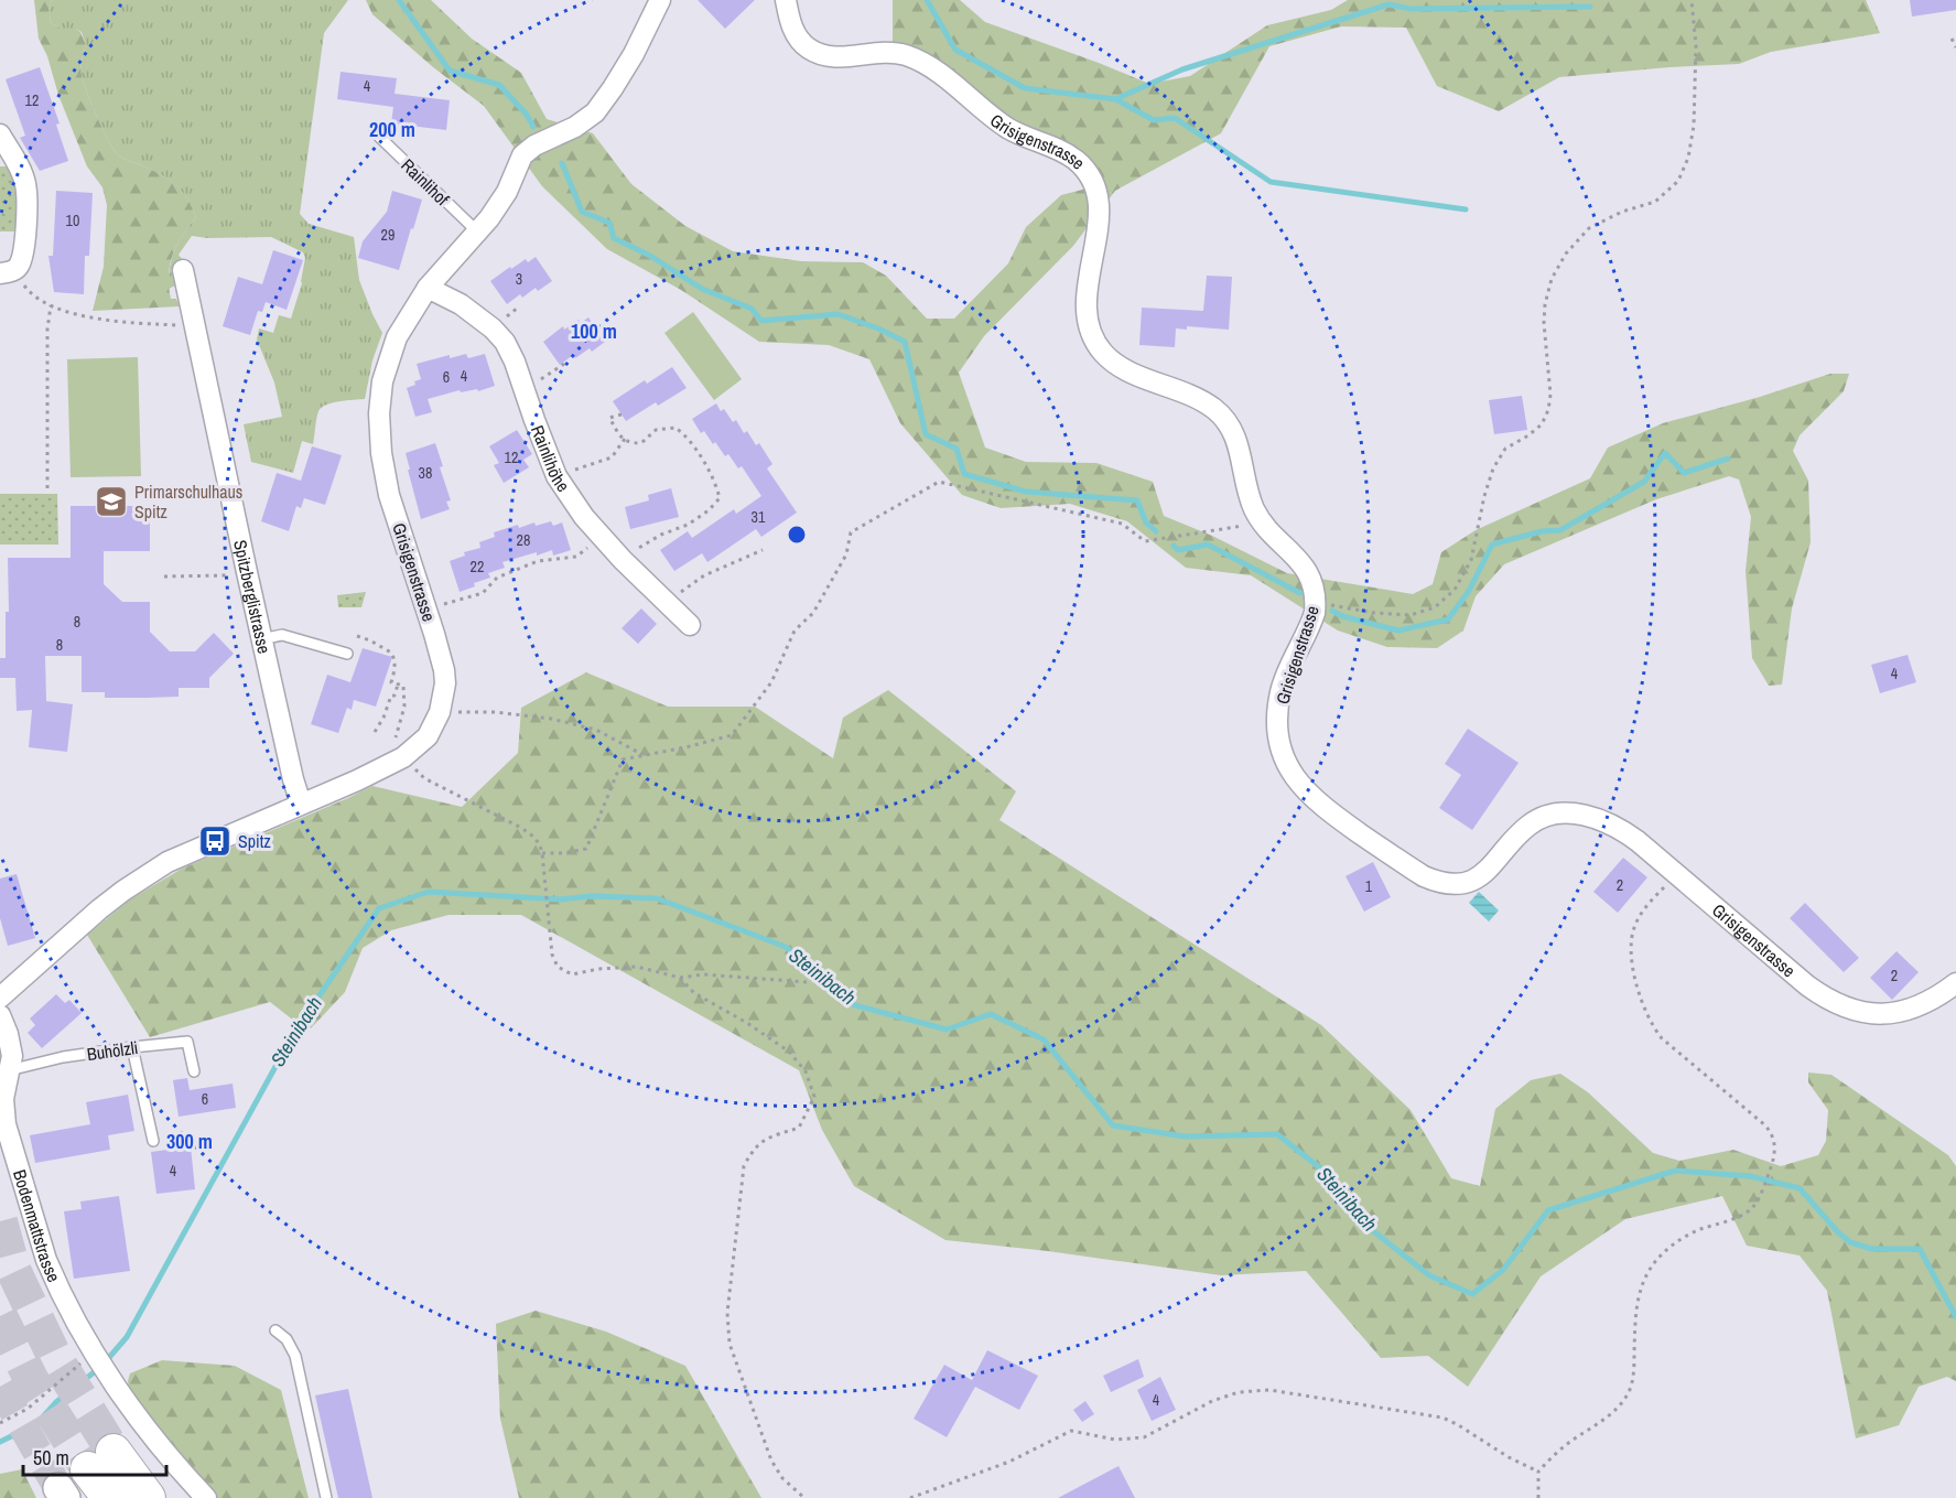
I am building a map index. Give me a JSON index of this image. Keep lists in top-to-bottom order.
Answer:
{
  "streets": {
    "street": [
      "Grisigenstrasse",
      "Rainlihöhe",
      "Spitzberglistrasse",
      "Bodenmattstrasse"
    ],
    "lane": ["Rainlihof", "Buhölzli"]
  },
  "crossings": [
    ["Grisigenstrasse", "Rainlihof"],
    ["Grisigenstrasse", "Rainlihöhe"],
    ["Grisigenstrasse", "Spitzberglistrasse"],
    ["Buhölzli", "Bodenmattstrasse"]
  ],
  "water": ["Steinibach"],
  "places": {
    "school or university": ["Primarschulhaus Spitz"],
    "bus stop": ["Spitz"]
  },
  "house_numbers": [
    "4",
    "12",
    "10",
    "29",
    "3",
    "4",
    "6",
    "12",
    "38",
    "31",
    "28",
    "22",
    "8",
    "8",
    "4",
    "2",
    "1",
    "2",
    "6",
    "4",
    "4"
  ],
  "scale_bar": "50 m",
  "rings": ["200 m", "100 m", "300 m"]
}
